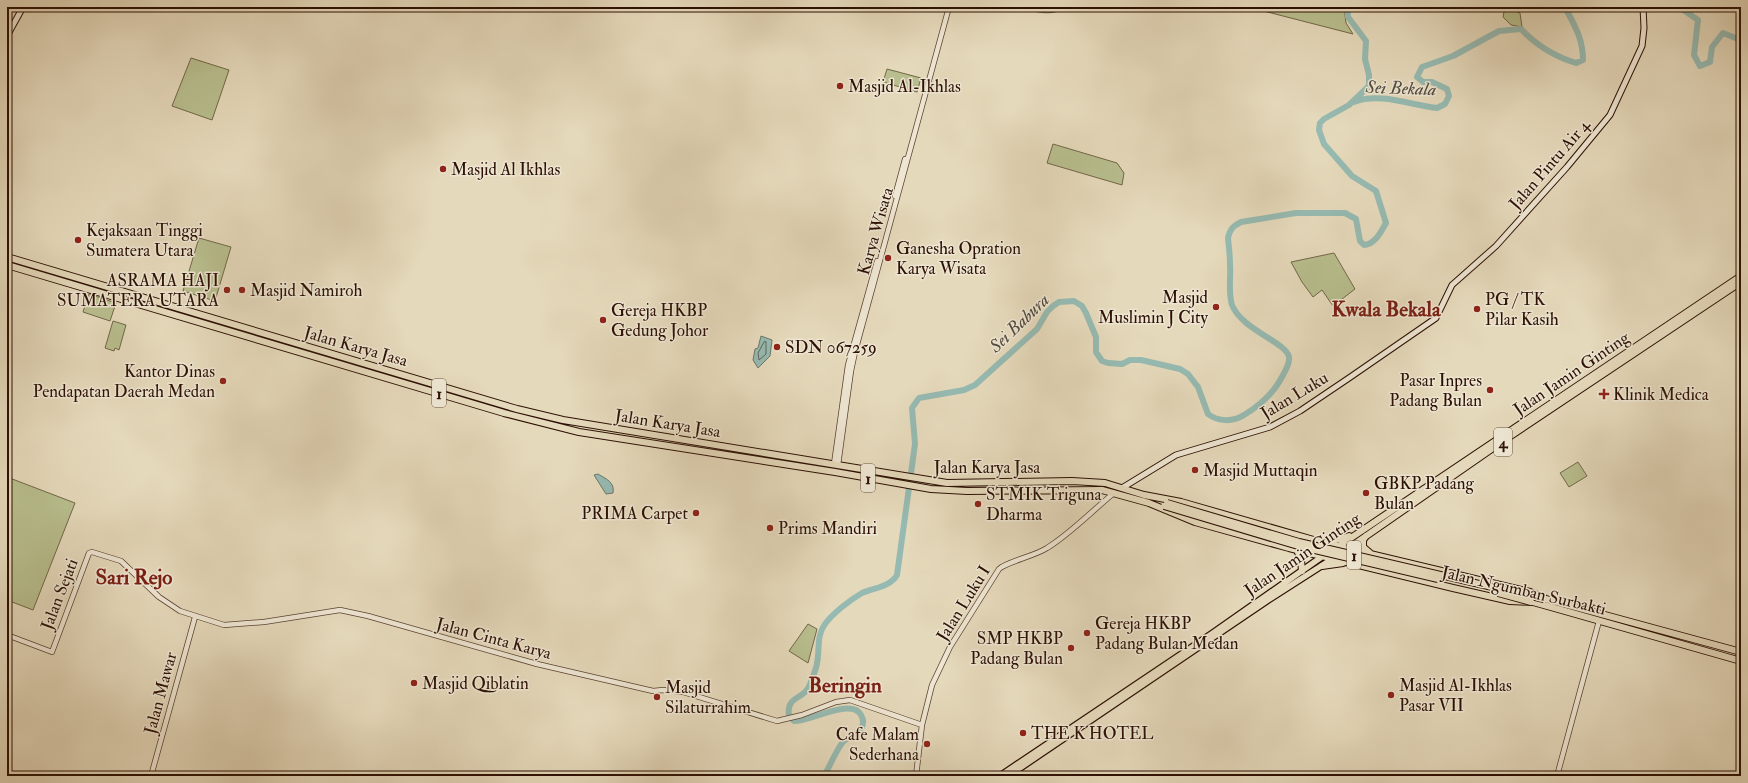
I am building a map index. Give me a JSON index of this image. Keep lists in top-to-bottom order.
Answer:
{
  "streets": {
    "highway": [
      "Jalan Karya Jasa",
      "Jalan Jamin Ginting",
      "1",
      "4",
      "Jalan Ngumban Surbakti"
    ],
    "main road": ["Jalan Pintu Air 4", "Jalan Luku"],
    "street": [
      "Karya Wisata",
      "Jalan Sejati",
      "Jalan Luku I",
      "Jalan Cinta Karya",
      "Jalan Mawar"
    ]
  },
  "crossings": [
    ["Jalan Pintu Air 4", "Jalan Luku"],
    ["Karya Wisata", "Jalan Karya Jasa"],
    ["Jalan Karya Jasa", "Jalan Jamin Ginting"],
    ["Jalan Karya Jasa", "1"],
    ["Jalan Karya Jasa", "Jalan Luku"],
    ["Jalan Karya Jasa", "Jalan Ngumban Surbakti"],
    ["Jalan Karya Jasa", "Jalan Luku I"],
    ["Jalan Jamin Ginting", "Jalan Ngumban Surbakti"],
    ["1", "Jalan Ngumban Surbakti"],
    ["Jalan Sejati", "Jalan Cinta Karya"],
    ["Jalan Sejati", "Jalan Mawar"],
    ["Jalan Luku I", "Jalan Cinta Karya"],
    ["Jalan Cinta Karya", "Jalan Mawar"]
  ],
  "districts": ["Kwala Bekala", "Sari Rejo", "Beringin"],
  "water": ["Sei Bekala", "Sei Babura"],
  "places": {
    "other": [
      "Masjid Al-Ikhlas",
      "Masjid Al Ikhlas",
      "Kejaksaan Tinggi Sumatera Utara",
      "Ganesha Opration Karya Wisata",
      "ASRAMA HAJI SUMATERA UTARA",
      "Masjid Namiroh",
      "Masjid Muslimin J City",
      "PG / TK Pilar Kasih",
      "Gereja HKBP Gedung Johor",
      "SDN 067259",
      "Kantor Dinas Pendapatan Daerah Medan",
      "Pasar Inpres Padang Bulan",
      "Masjid Muttaqin",
      "GBKP Padang Bulan",
      "STMIK Triguna Dharma",
      "PRIMA Carpet",
      "Prims Mandiri",
      "Gereja HKBP Padang Bulan Medan",
      "SMP HKBP Padang Bulan",
      "Masjid Qiblatin",
      "Masjid Al-Ikhlas Pasar VII",
      "Masjid Silaturrahim",
      "THE K HOTEL",
      "Cafe Malam Sederhana"
    ],
    "health": ["Klinik Medica"]
  }
}
